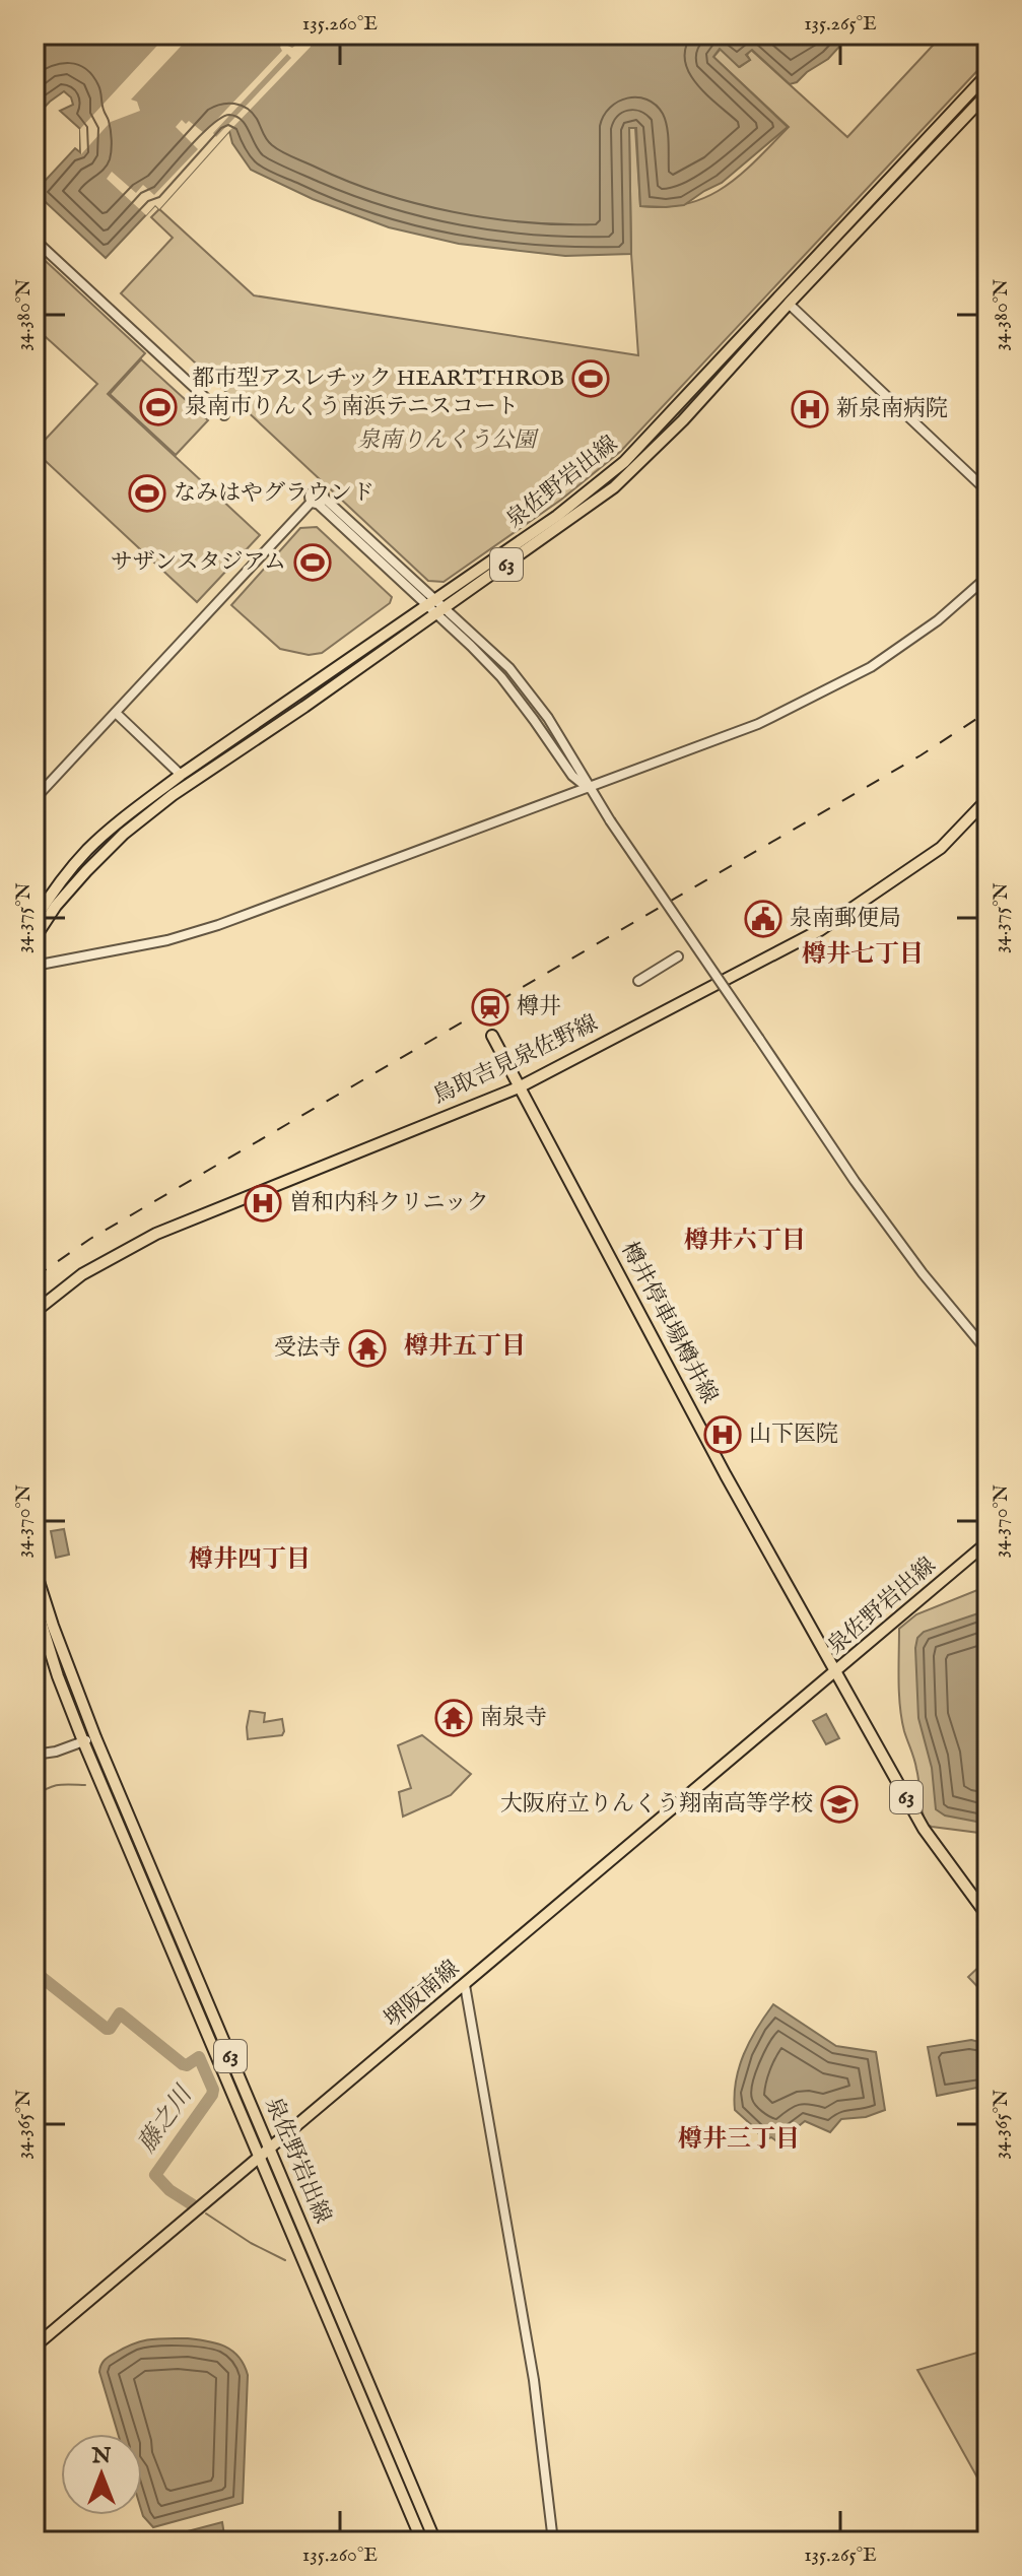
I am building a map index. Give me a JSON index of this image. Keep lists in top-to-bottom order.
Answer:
{
  "streets": {
    "main road": [
      "泉佐野岩出線",
      "63",
      "鳥取吉見泉佐野線",
      "樽井停車場樽井線",
      "堺阪南線"
    ]
  },
  "crossings": [
    ["泉佐野岩出線", "樽井停車場樽井線"],
    ["泉佐野岩出線", "堺阪南線"],
    ["鳥取吉見泉佐野線", "樽井停車場樽井線"],
    ["樽井停車場樽井線", "堺阪南線"]
  ],
  "districts": [
    "樽井七丁目",
    "樽井六丁目",
    "樽井五丁目",
    "樽井四丁目",
    "樽井三丁目"
  ],
  "water": ["藤之川"],
  "parks": ["泉南りんくう公園"],
  "places": {
    "sports": [
      "都市型アスレチック HEARTTHROB",
      "泉南市りんくう南浜テニスコート",
      "なみはやグラウンド",
      "サザンスタジアム"
    ],
    "hospital": ["新泉南病院", "曽和内科クリニック", "山下医院"],
    "public building": ["泉南郵便局"],
    "station": ["樽井"],
    "temple": ["受法寺", "南泉寺"],
    "school or university": ["大阪府立りんくう翔南高等学校"]
  },
  "north": "top",
  "coordinates": [
    "135.260°E",
    "135.265°E",
    "34.380°N",
    "34.375°N",
    "34.370°N",
    "34.365°N"
  ]
}
